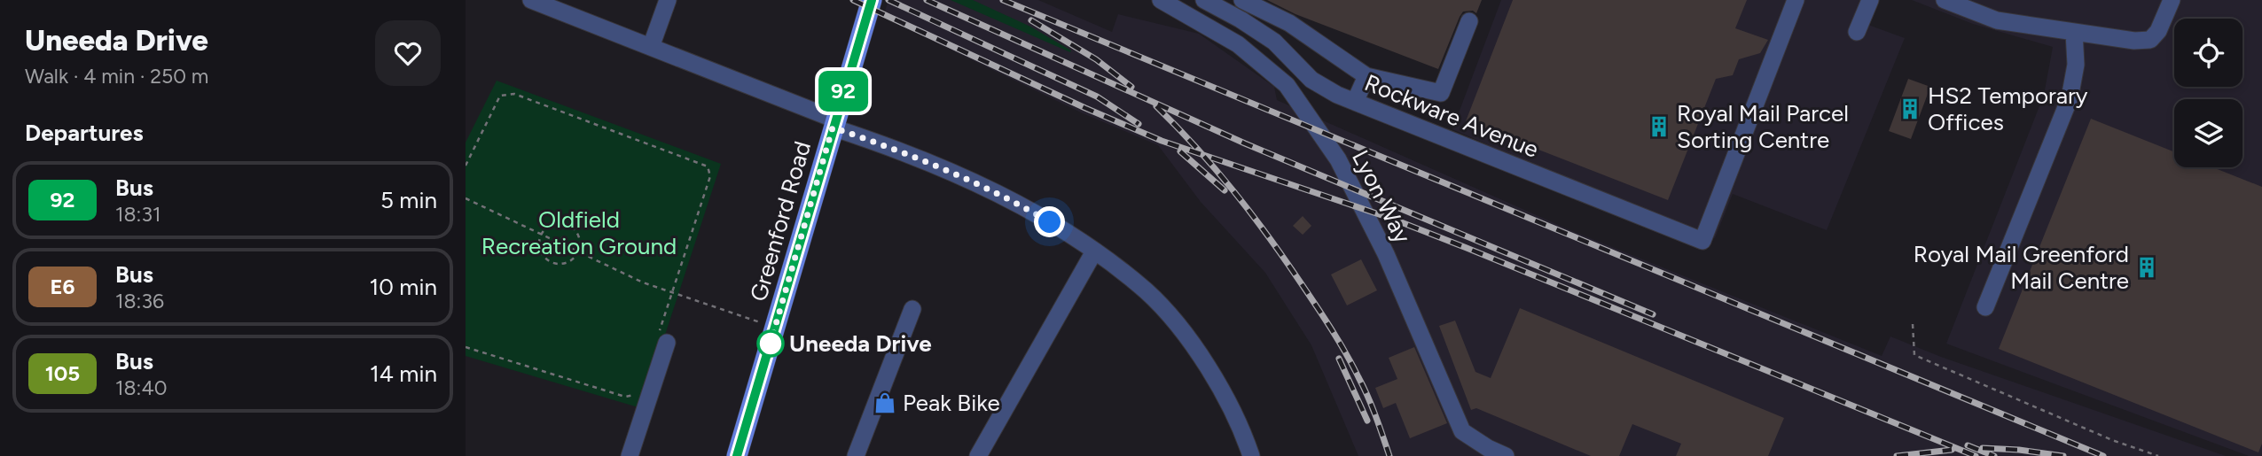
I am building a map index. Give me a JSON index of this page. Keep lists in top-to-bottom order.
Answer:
{
  "streets": {
    "main road": ["Greenford Road"],
    "street": ["Rockware Avenue", "Lyon Way"]
  },
  "parks": ["Oldfield Recreation Ground"],
  "places": {
    "building": ["HS2 Temporary Offices", "Royal Mail Parcel Sorting Centre", "Royal Mail Greenford Mail Centre"],
    "other": ["Uneeda Drive"],
    "shop": ["Peak Bike"]
  },
  "lines": ["bus line 92"],
  "page": {
    "heading": [
      ["Uneeda Drive", "Walk · 4 min · 250 m"],
      "Departures"
    ],
    "on_map": "92",
    "list": [
      {
        "mark": "92",
        "name": "Bus",
        "note": "18:31",
        "value": "5 min"
      },
      {
        "mark": "E6",
        "name": "Bus",
        "note": "18:36",
        "value": "10 min"
      },
      {
        "mark": "105",
        "name": "Bus",
        "note": "18:40",
        "value": "14 min"
      }
    ]
  }
}
